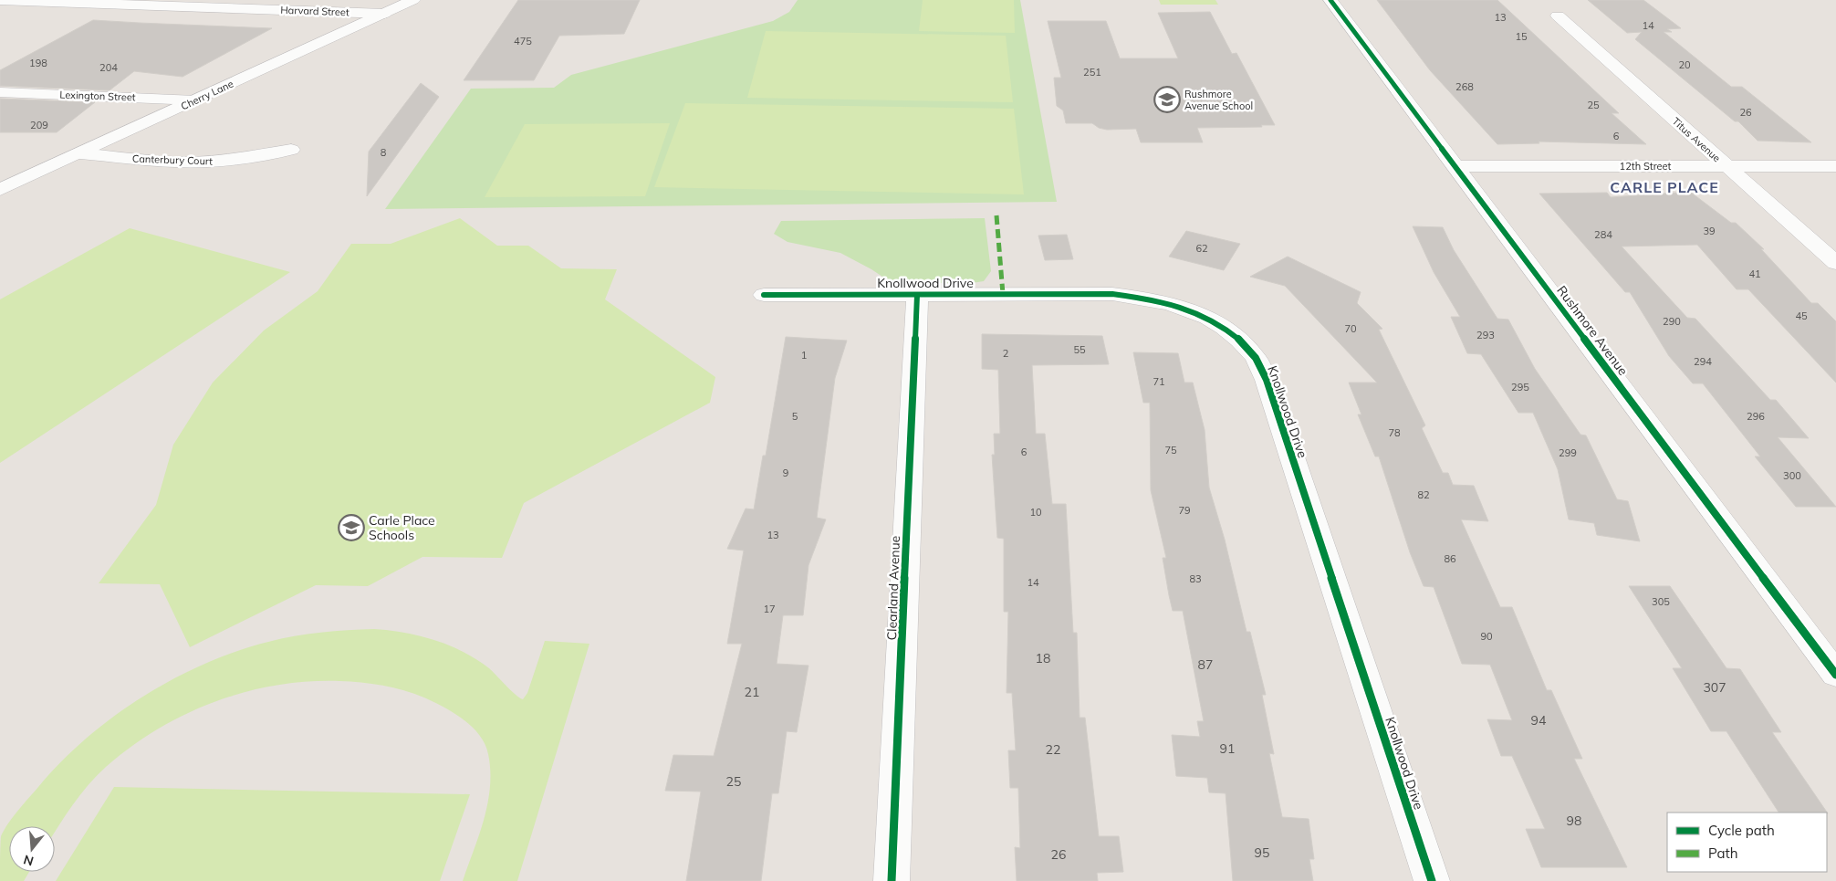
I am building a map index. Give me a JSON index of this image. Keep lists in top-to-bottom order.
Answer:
{
  "streets": {
    "street": [
      "Harvard Street",
      "Cherry Lane",
      "Lexington Street",
      "Titus Avenue",
      "Canterbury Court",
      "12th Street",
      "Knollwood Drive",
      "Rushmore Avenue",
      "Clearland Avenue"
    ]
  },
  "crossings": [
    ["Harvard Street", "Cherry Lane"],
    ["Cherry Lane", "Lexington Street"],
    ["Cherry Lane", "Canterbury Court"],
    ["Titus Avenue", "12th Street"],
    ["12th Street", "Rushmore Avenue"],
    ["Knollwood Drive", "Clearland Avenue"]
  ],
  "districts": ["CARLE PLACE"],
  "places": {
    "school or university": ["Rushmore Avenue School", "Carle Place Schools"]
  },
  "house_numbers": [
    "13",
    "14",
    "15",
    "475",
    "198",
    "20",
    "204",
    "251",
    "268",
    "25",
    "26",
    "209",
    "6",
    "8",
    "39",
    "284",
    "62",
    "41",
    "45",
    "290",
    "70",
    "293",
    "55",
    "2",
    "1",
    "294",
    "71",
    "295",
    "5",
    "296",
    "78",
    "75",
    "6",
    "299",
    "9",
    "300",
    "82",
    "79",
    "10",
    "13",
    "86",
    "83",
    "14",
    "305",
    "17",
    "90",
    "18",
    "87",
    "307",
    "21",
    "94",
    "91",
    "22",
    "25",
    "98",
    "95",
    "26"
  ],
  "legend": ["Cycle path", "Path"],
  "north": "bottom"
}
